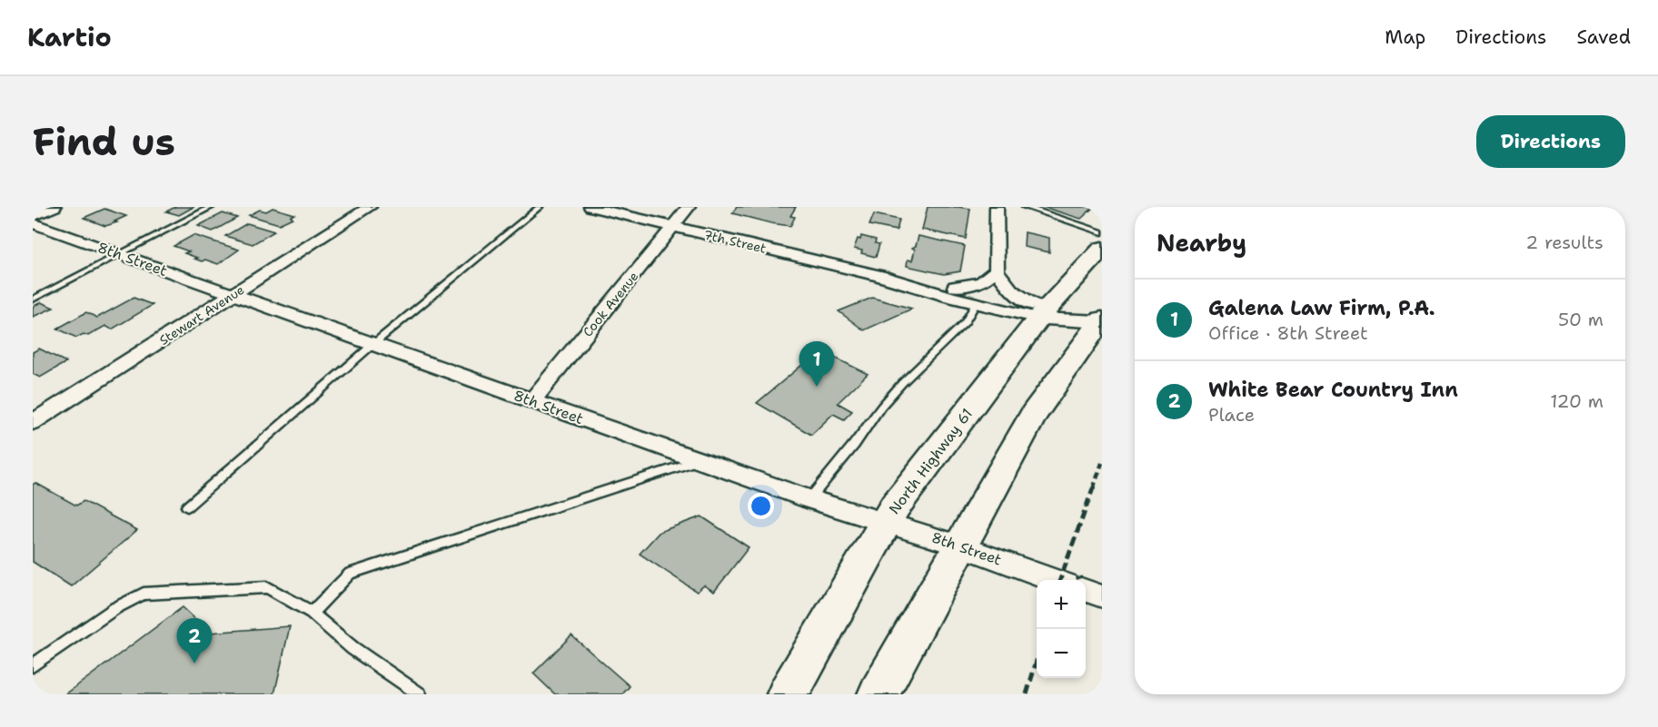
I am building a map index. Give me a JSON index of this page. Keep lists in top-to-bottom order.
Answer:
{
  "streets": {
    "main road": ["North Highway 61"],
    "street": [
      "7th Street",
      "8th Street",
      "Cook Avenue",
      "Stewart Avenue"
    ]
  },
  "crossings": [
    ["7th Street", "Cook Avenue"],
    ["7th Street", "North Highway 61"],
    ["8th Street", "Cook Avenue"],
    ["8th Street", "Stewart Avenue"],
    ["8th Street", "North Highway 61"]
  ],
  "page": {
    "header": "Kartio",
    "nav": ["Map", "Directions", "Saved"],
    "buttons": "Directions",
    "title": "Find us",
    "heading": ["Nearby", "2 results"],
    "list": [
      {
        "mark": "1",
        "name": "Galena Law Firm, P.A.",
        "note": "Office · 8th Street",
        "value": "50 m"
      },
      {
        "mark": "2",
        "name": "White Bear Country Inn",
        "note": "Place",
        "value": "120 m"
      }
    ],
    "pins": ["1", "2"],
    "map_buttons": ["+", "−"]
  }
}
